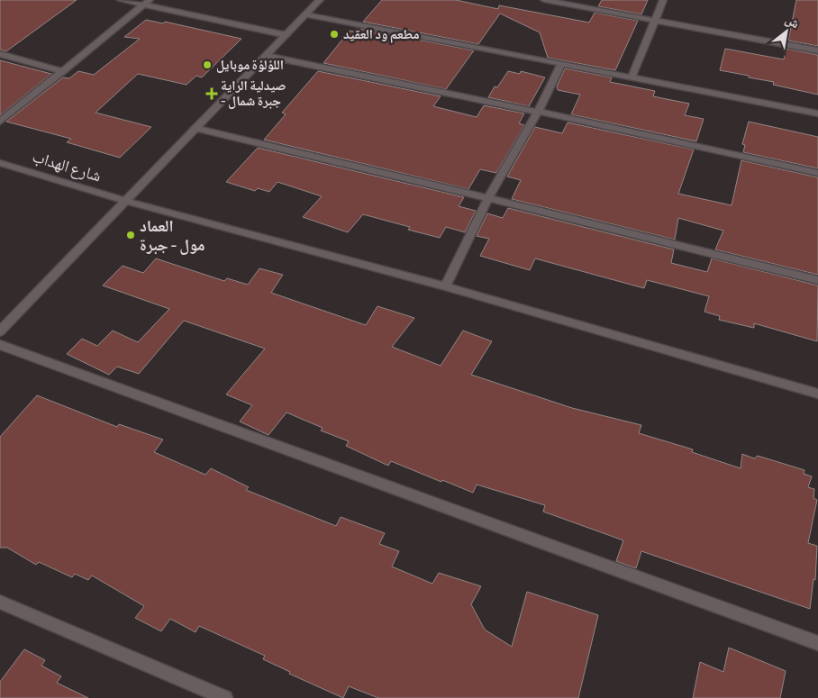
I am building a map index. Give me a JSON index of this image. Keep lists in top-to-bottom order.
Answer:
{
  "streets": {
    "street": ["شارع الهداب"]
  },
  "places": {
    "other": ["مطعم ود العقيد", "اللؤلؤة موبايل", "العماد مول - جبرة"],
    "health": ["صيدلية الراية - جبرة شمال"]
  },
  "north": "top right"
}
